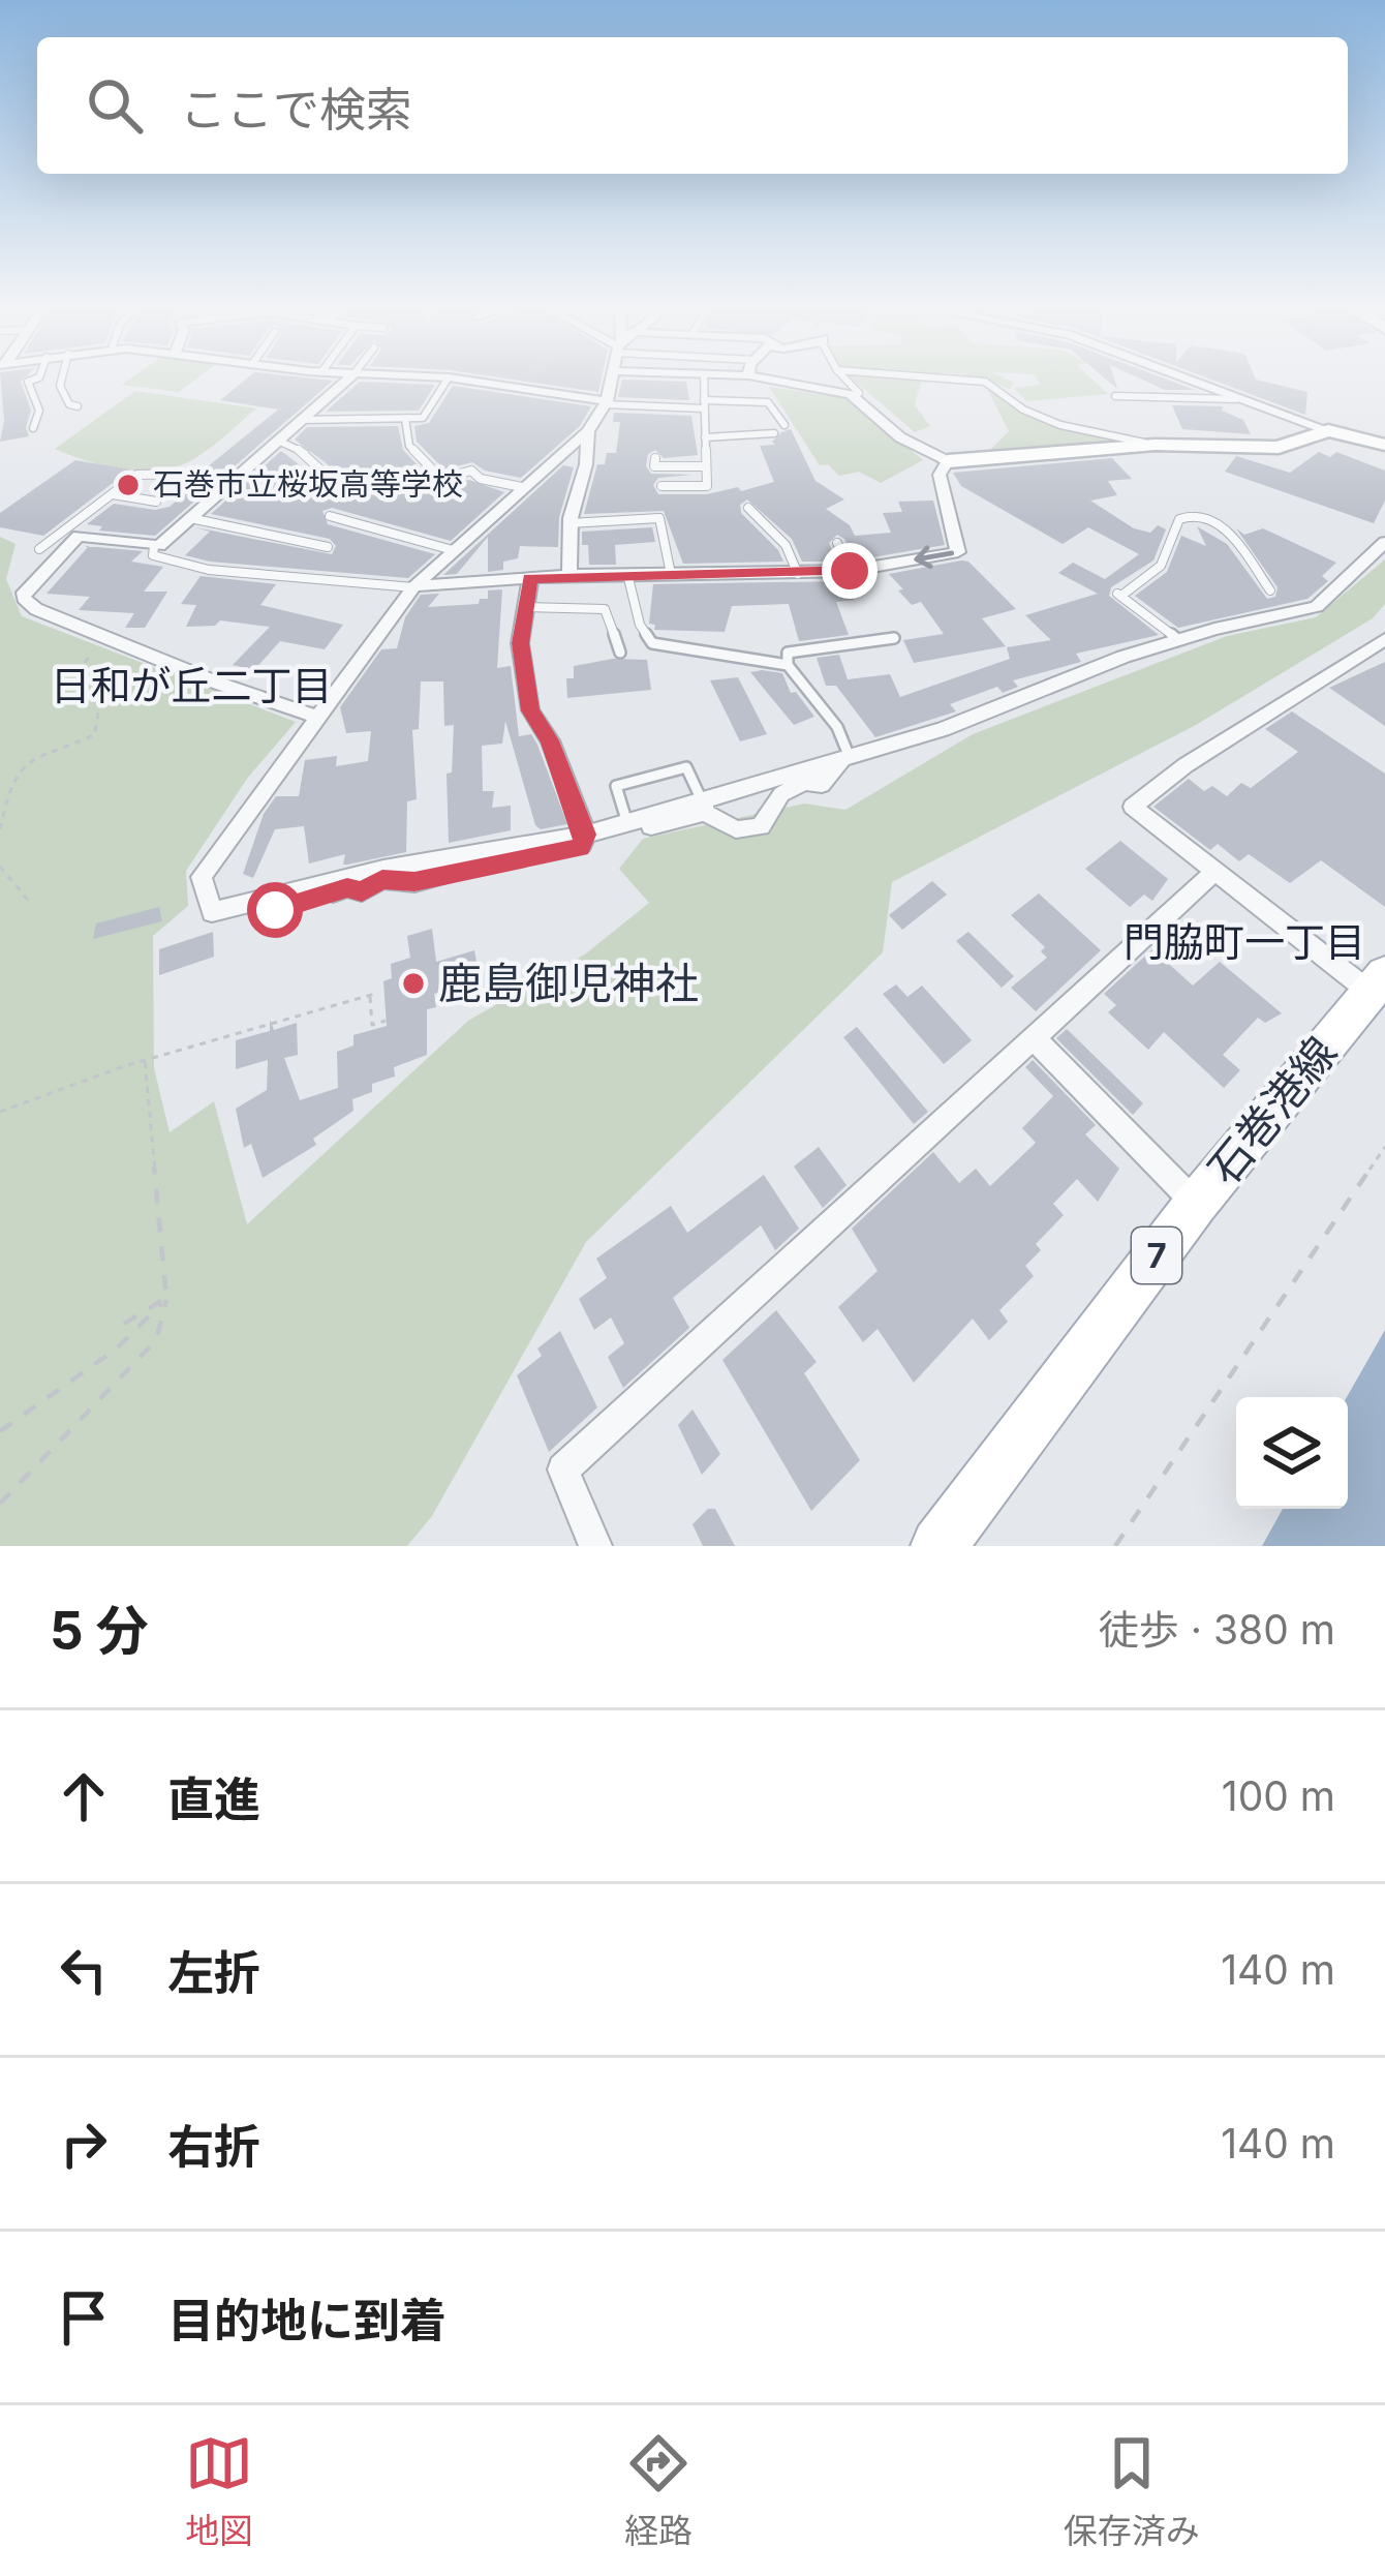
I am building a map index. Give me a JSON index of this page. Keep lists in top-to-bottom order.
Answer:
{
  "streets": {
    "main road": ["石巻港線", "7"]
  },
  "districts": ["日和が丘二丁目", "門脇町一丁目"],
  "places": ["石巻市立桜坂高等学校", "鹿島御児神社"],
  "page": {
    "search": "ここで検索",
    "heading": ["5 分", "徒歩 · 380 m"],
    "list": [
      ["直進", "100 m"],
      ["左折", "140 m"],
      ["右折", "140 m"],
      "目的地に到着"
    ],
    "nav": ["地図", "経路", "保存済み"]
  }
}
